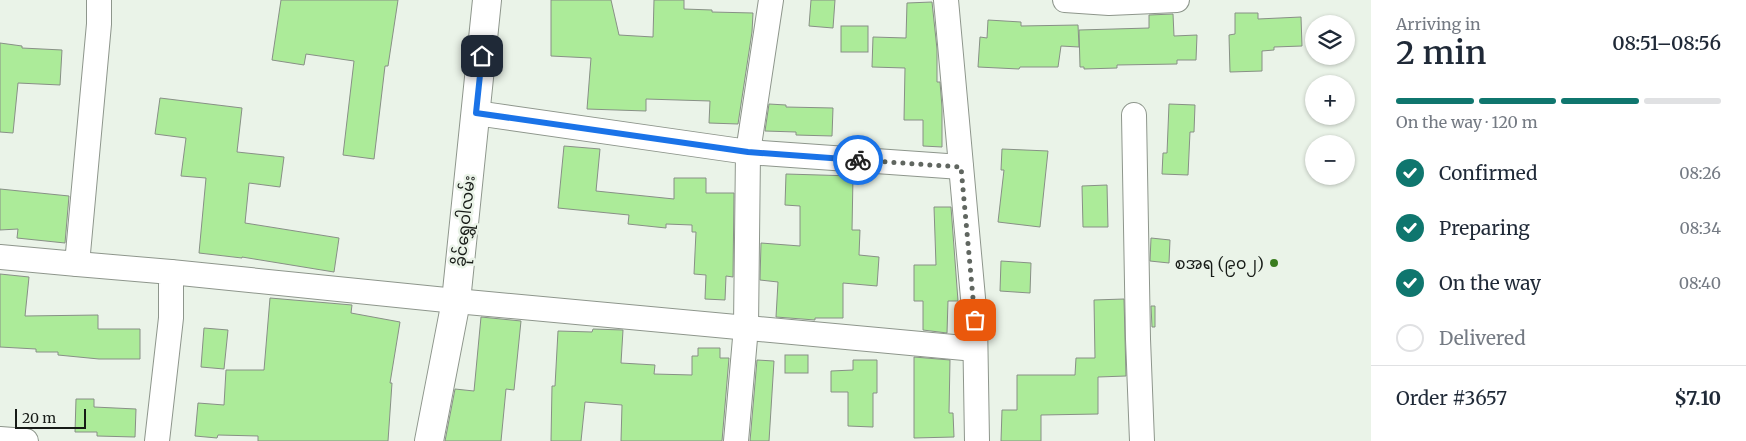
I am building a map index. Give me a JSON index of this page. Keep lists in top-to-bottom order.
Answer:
{
  "streets": {
    "street": ["ခိုင်ရွှေဝါလမ်း"]
  },
  "places": ["စအရ (၉၀၂)"],
  "scale_bar": "20 m",
  "page": {
    "heading": ["2 min", "Arriving in", "08:51–08:56"],
    "panel": ["Order #3657", "$7.10"],
    "map_buttons": ["+", "−"],
    "bar": "On the way · 120 m",
    "list": [
      ["Confirmed", "08:26"],
      ["Preparing", "08:34"],
      ["On the way", "08:40"],
      "Delivered"
    ],
    "scale": "20 m"
  }
}
